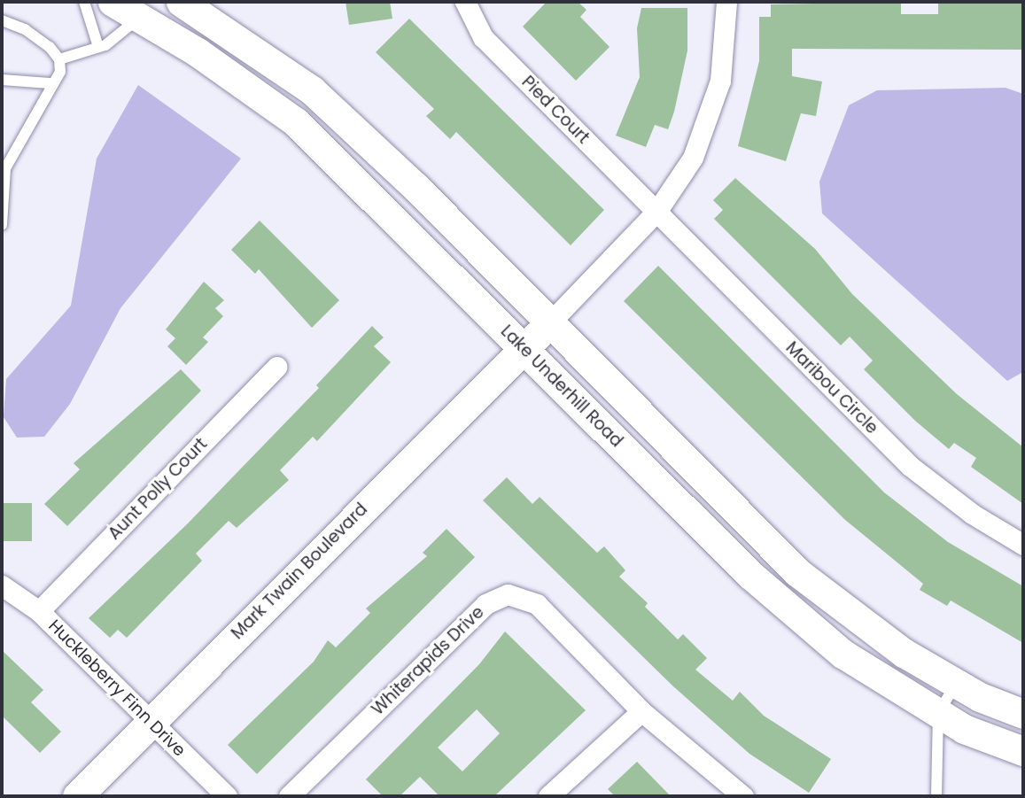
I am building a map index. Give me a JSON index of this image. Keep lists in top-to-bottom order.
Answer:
{
  "streets": {
    "street": [
      "Pied Court",
      "Lake Underhill Road",
      "Maribou Circle",
      "Aunt Polly Court",
      "Mark Twain Boulevard",
      "Whiterapids Drive",
      "Huckleberry Finn Drive"
    ]
  },
  "crossings": [
    ["Pied Court", "Maribou Circle"],
    ["Lake Underhill Road", "Mark Twain Boulevard"],
    ["Aunt Polly Court", "Huckleberry Finn Drive"],
    ["Mark Twain Boulevard", "Huckleberry Finn Drive"]
  ]
}
